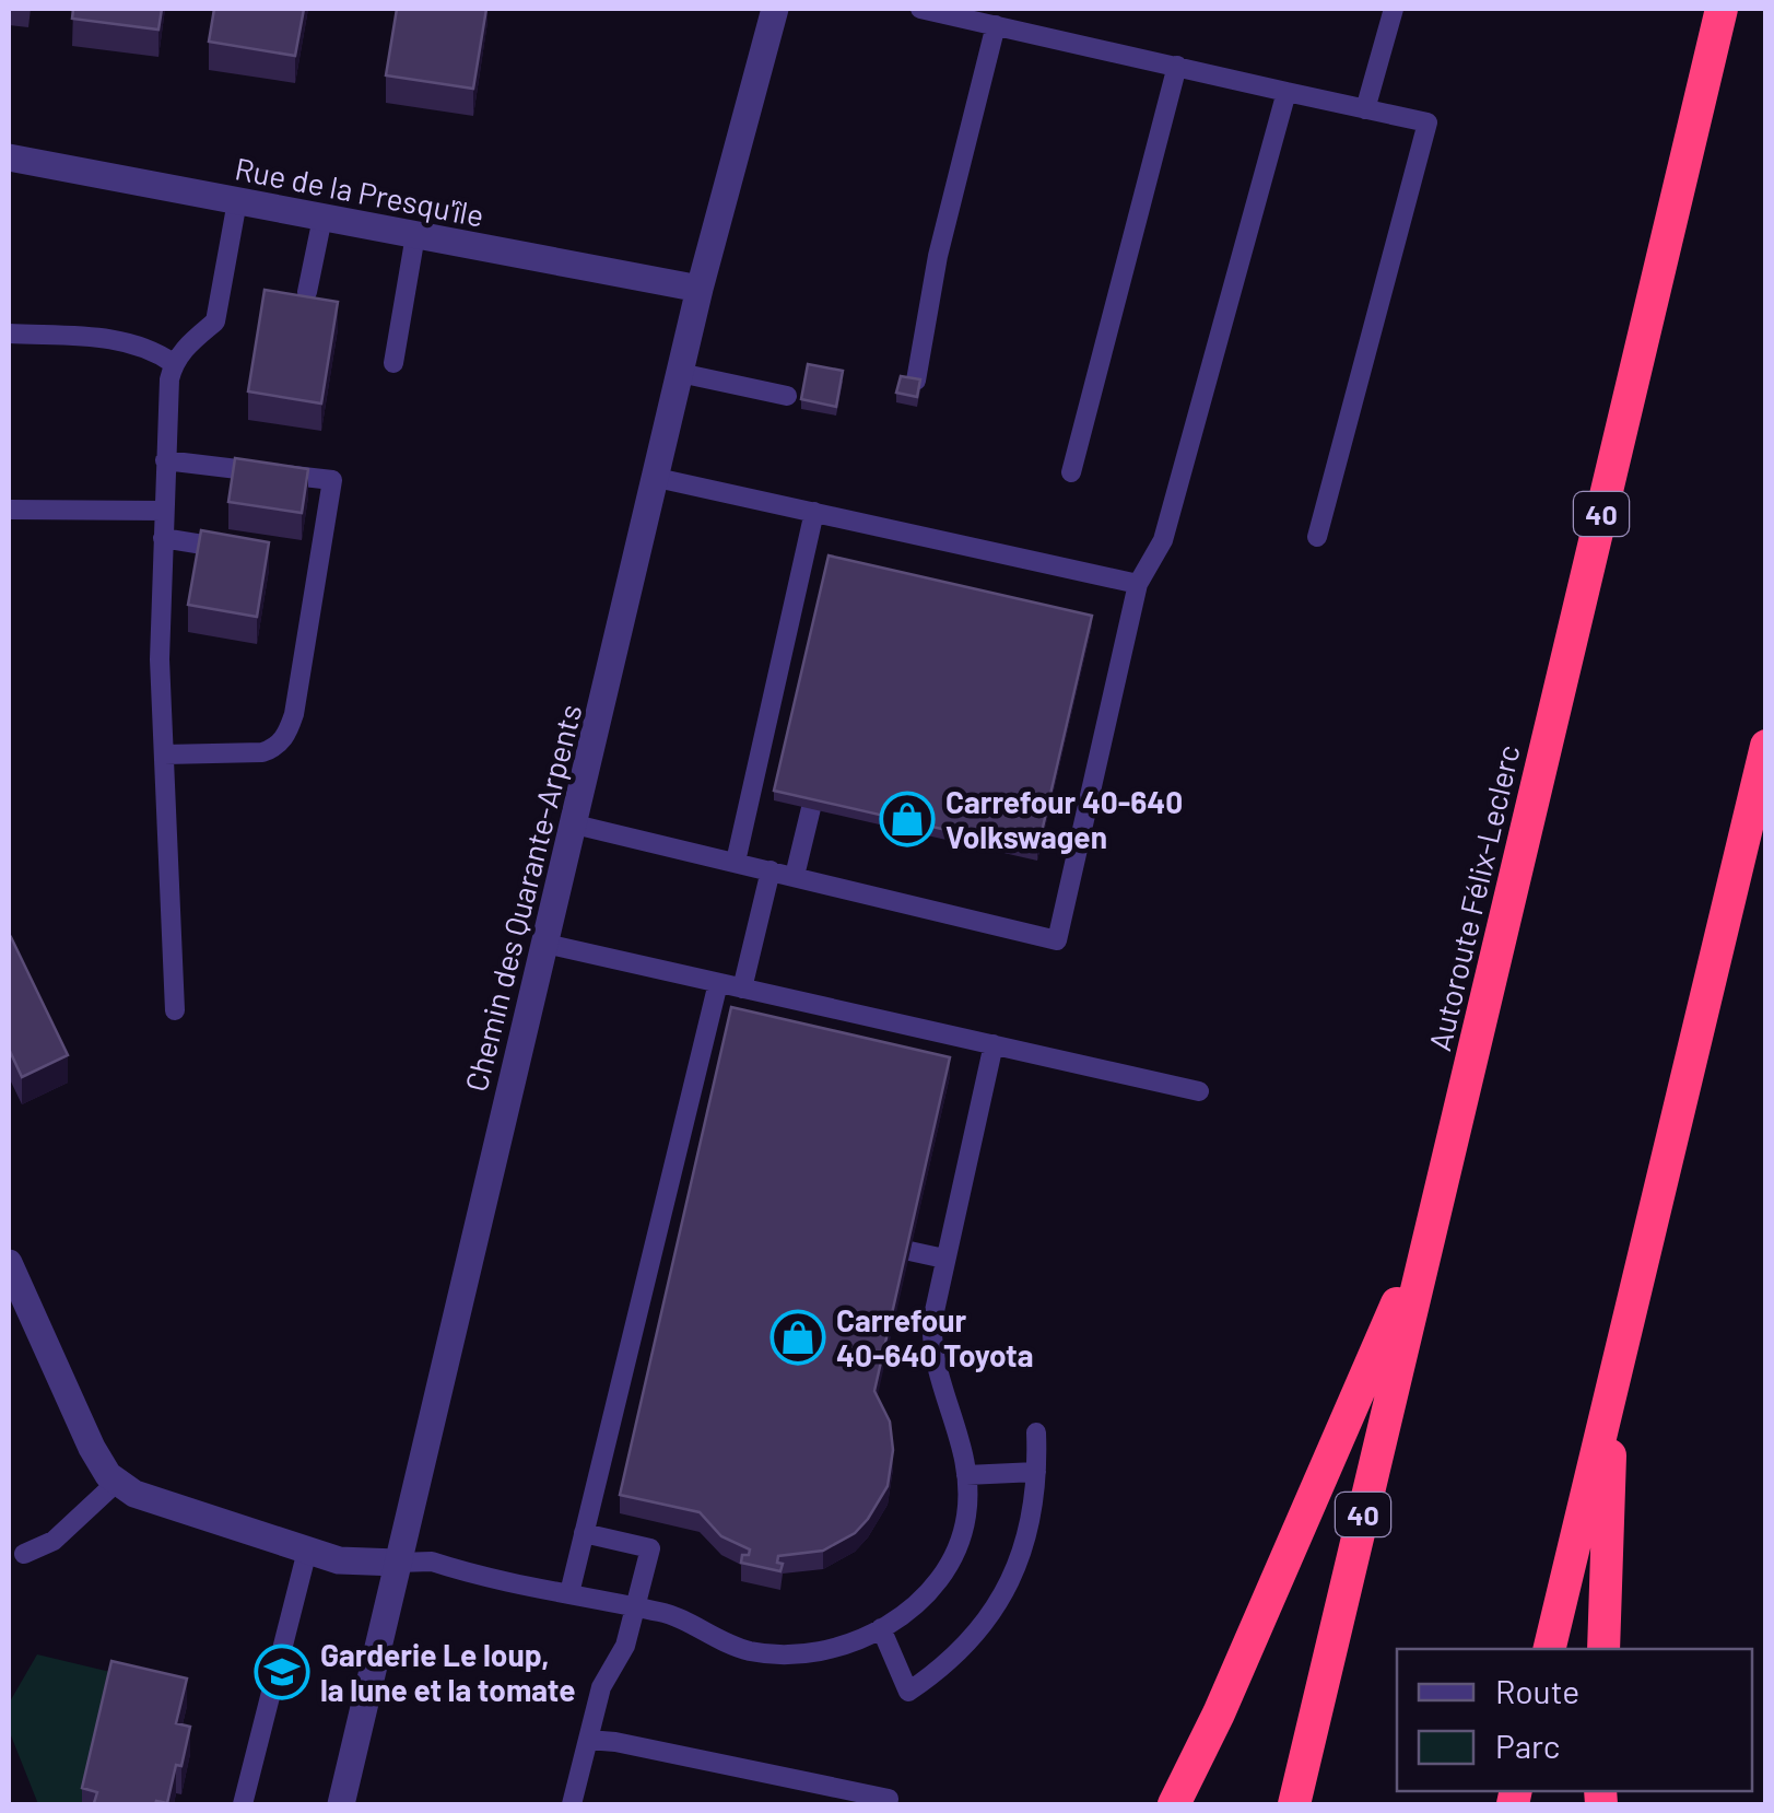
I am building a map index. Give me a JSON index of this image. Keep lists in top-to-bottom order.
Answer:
{
  "streets": {
    "highway": ["40", "Autoroute Félix-Leclerc"],
    "street": ["Rue de la Presqu'île", "Chemin des Quarante-Arpents"]
  },
  "crossings": [
    ["Rue de la Presqu'île", "Chemin des Quarante-Arpents"]
  ],
  "places": {
    "shop": ["Carrefour 40-640 Volkswagen", "Carrefour 40-640 Toyota"],
    "school or university": ["Garderie Le loup, la lune et la tomate"]
  },
  "legend": ["Route", "Parc"]
}
